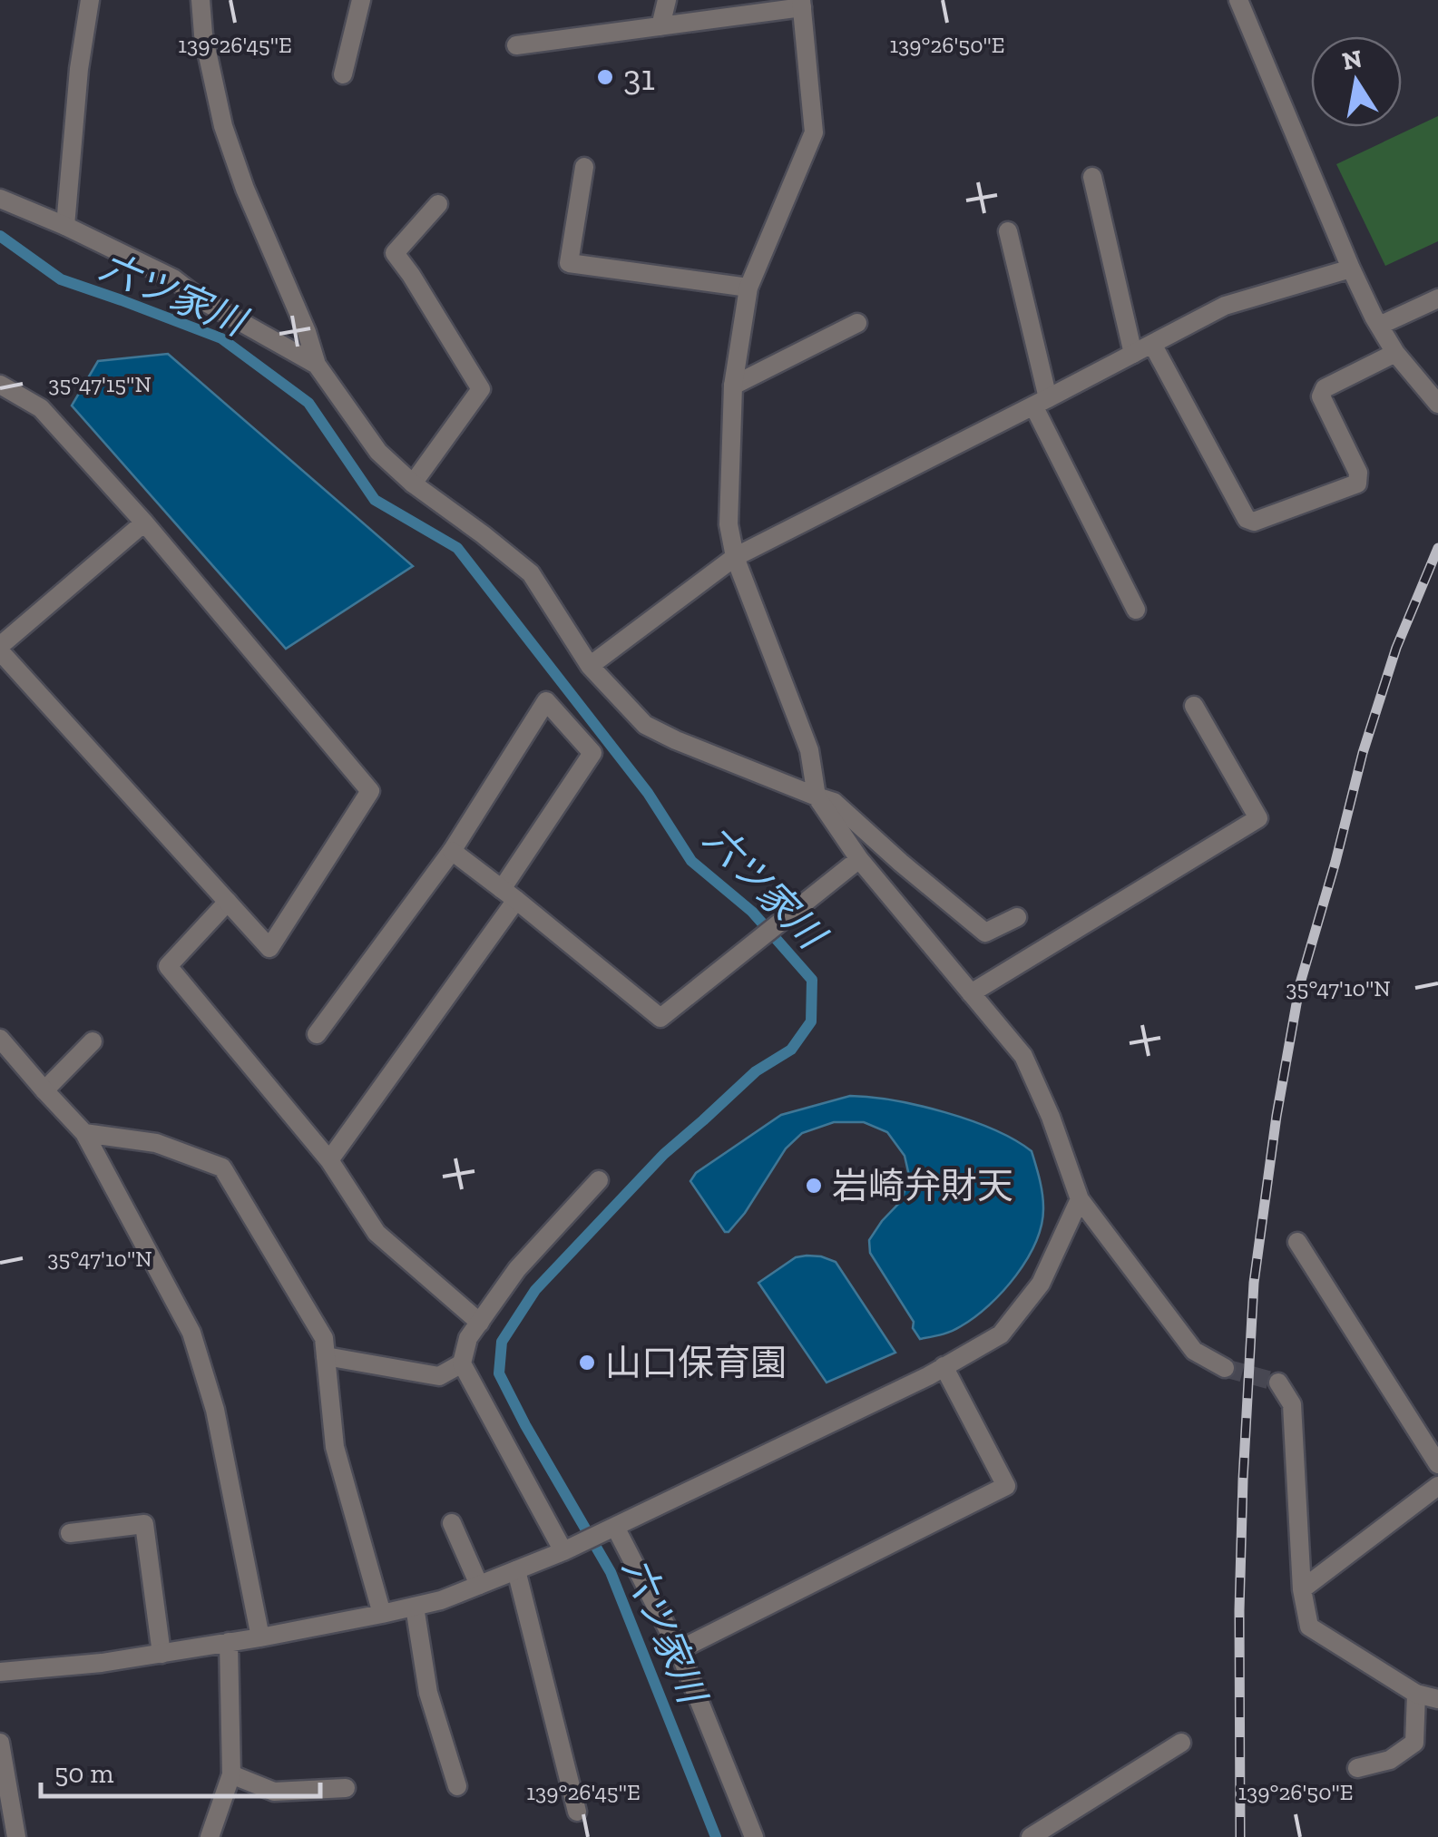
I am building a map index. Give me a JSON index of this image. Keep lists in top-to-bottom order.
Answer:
{
  "water": ["六ツ家川"],
  "places": ["31", "岩崎弁財天", "山口保育園"],
  "scale_bar": "50 m",
  "north": "top",
  "coordinates": [
    "139°26'45\"E",
    "139°26'50\"E",
    "35°47'15\"N",
    "35°47'10\"N"
  ]
}
